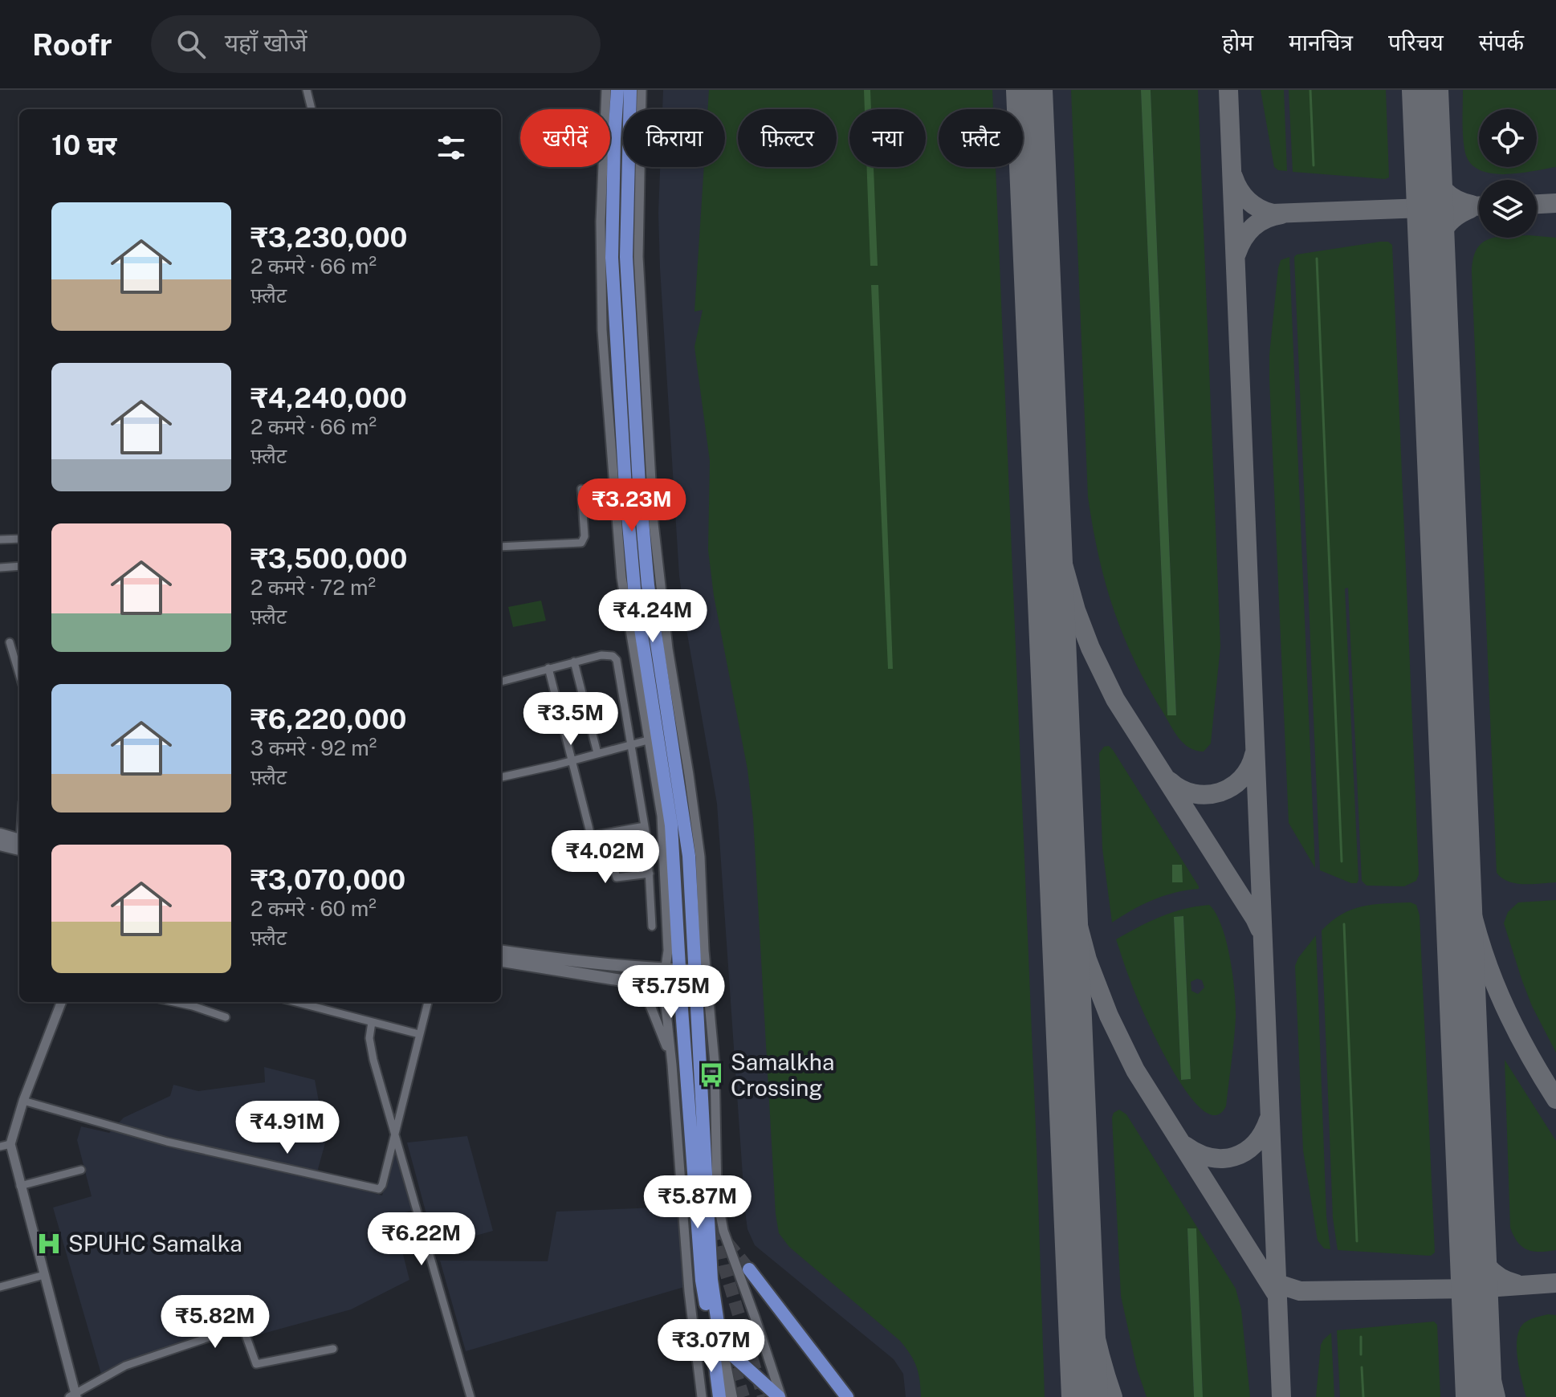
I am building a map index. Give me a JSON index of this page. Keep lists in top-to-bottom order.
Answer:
{
  "places": {
    "bus stop": ["Samalkha Crossing"],
    "hospital": ["SPUHC Samalka"]
  },
  "page": {
    "header": "Roofr",
    "search": "यहाँ खोजें",
    "nav": [
      "होम",
      "मानचित्र",
      "परिचय",
      "संपर्क"
    ],
    "chip": [
      "खरीदें",
      "किराया",
      "फ़िल्टर",
      "नया",
      "फ़्लैट"
    ],
    "heading": "10 घर",
    "list": [
      {
        "name": "₹3,230,000",
        "note": "2 कमरे · 66 m² · फ़्लैट"
      },
      {
        "name": "₹4,240,000",
        "note": "2 कमरे · 66 m² · फ़्लैट"
      },
      {
        "name": "₹3,500,000",
        "note": "2 कमरे · 72 m² · फ़्लैट"
      },
      {
        "name": "₹6,220,000",
        "note": "3 कमरे · 92 m² · फ़्लैट"
      },
      {
        "name": "₹3,070,000",
        "note": "2 कमरे · 60 m² · फ़्लैट"
      }
    ],
    "price": [
      "₹3.23M",
      "₹4.24M",
      "₹3.5M",
      "₹4.02M",
      "₹5.75M",
      "₹4.91M",
      "₹5.87M",
      "₹6.22M",
      "₹5.82M",
      "₹3.07M"
    ]
  }
}
